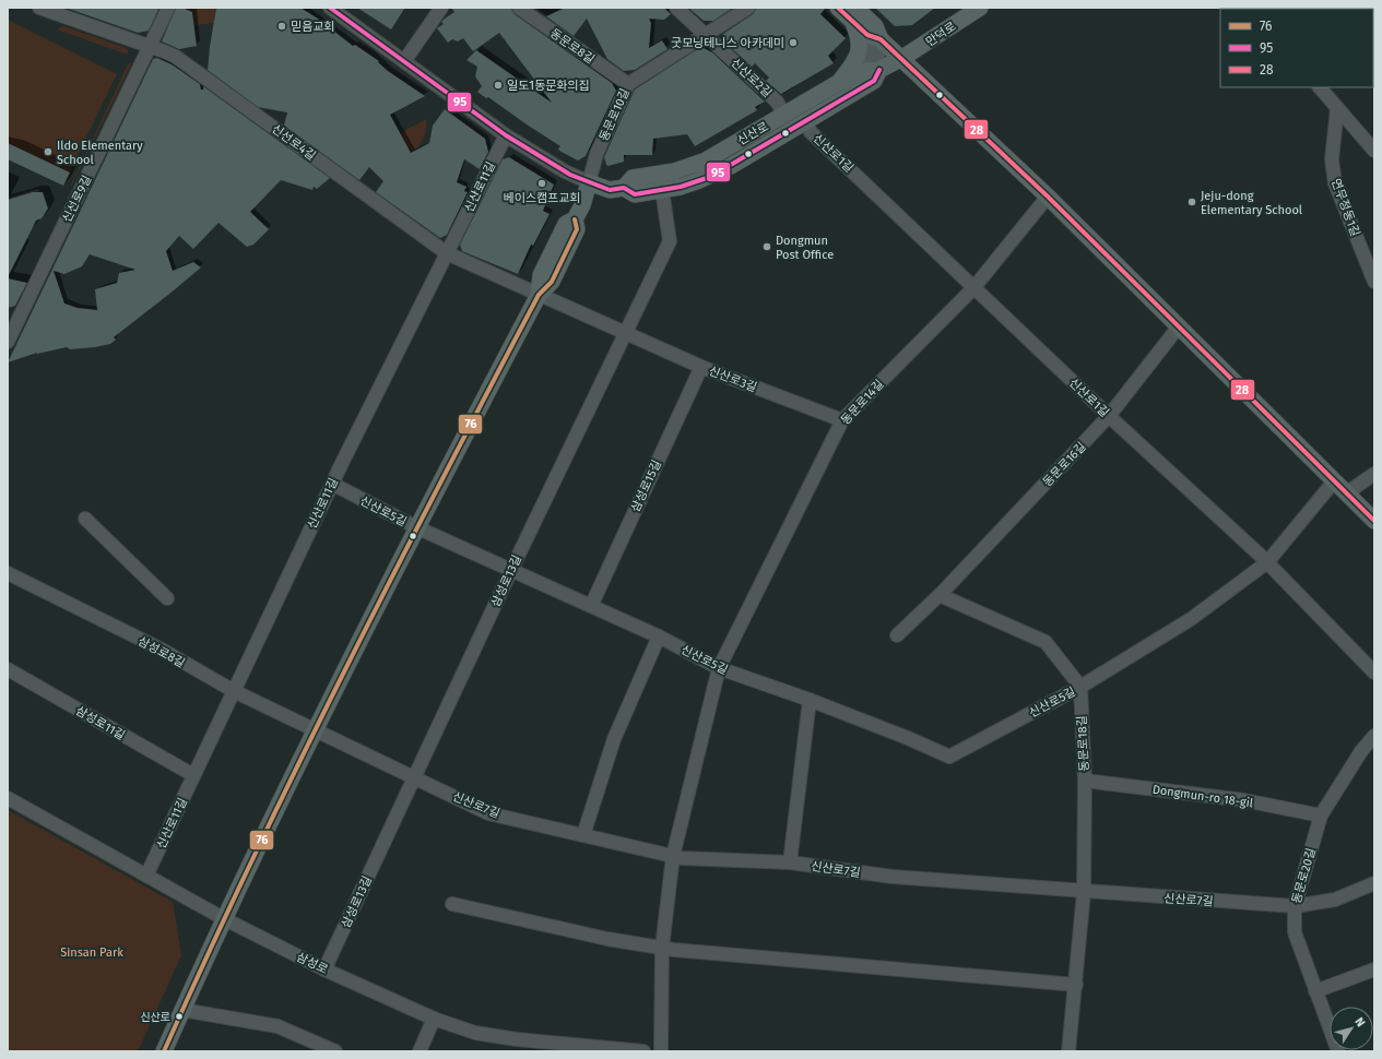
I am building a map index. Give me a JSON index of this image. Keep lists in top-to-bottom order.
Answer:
{
  "streets": {
    "main road": ["만덕로", "신산로"],
    "street": [
      "동문로8길",
      "신산로2길",
      "동문로10길",
      "신선로4길",
      "신산로1길",
      "신산로11길",
      "신선로9길",
      "연무정동1길",
      "신산로3길",
      "동문로14길",
      "동문로16길",
      "삼성로15길",
      "신산로5길",
      "삼성로13길",
      "삼성로8길",
      "삼성로11길",
      "동문로18길",
      "Dongmun-ro 18-gil",
      "신산로7길",
      "동문로20길",
      "삼성로"
    ]
  },
  "crossings": [
    ["만덕로", "신산로"],
    ["동문로8길", "동문로10길"],
    ["신산로2길", "동문로10길"],
    ["신산로2길", "신산로"],
    ["동문로10길", "신산로"],
    ["신산로", "신산로1길"],
    ["신산로", "삼성로13길"],
    ["신선로4길", "신산로11길"],
    ["신선로4길", "신선로9길"],
    ["신선로4길", "신산로3길"],
    ["신산로1길", "동문로14길"],
    ["신산로1길", "동문로16길"],
    ["신산로11길", "신산로5길"],
    ["신산로11길", "삼성로8길"],
    ["신산로11길", "삼성로11길"],
    ["신산로11길", "삼성로"],
    ["신산로3길", "동문로14길"],
    ["신산로3길", "삼성로15길"],
    ["신산로3길", "삼성로13길"],
    ["동문로14길", "신산로5길"],
    ["동문로14길", "신산로7길"],
    ["삼성로15길", "신산로5길"],
    ["신산로5길", "삼성로13길"],
    ["신산로5길", "동문로18길"],
    ["삼성로13길", "신산로7길"],
    ["삼성로13길", "삼성로"],
    ["삼성로8길", "신산로7길"],
    ["동문로18길", "Dongmun-ro 18-gil"],
    ["동문로18길", "신산로7길"],
    ["Dongmun-ro 18-gil", "동문로20길"],
    ["신산로7길", "동문로20길"]
  ],
  "parks": ["Sinsan Park"],
  "places": [
    "믿음교회",
    "굿모닝테니스 아카데미",
    "일도1동문화의집",
    "Ildo Elementary School",
    "베이스캠프교회",
    "Jeju-dong Elementary School",
    "Dongmun Post Office",
    "신산로"
  ],
  "lines": ["transit line 95", "transit line 28", "transit line 76"],
  "legend": ["76", "95", "28"],
  "north": "top right"
}
